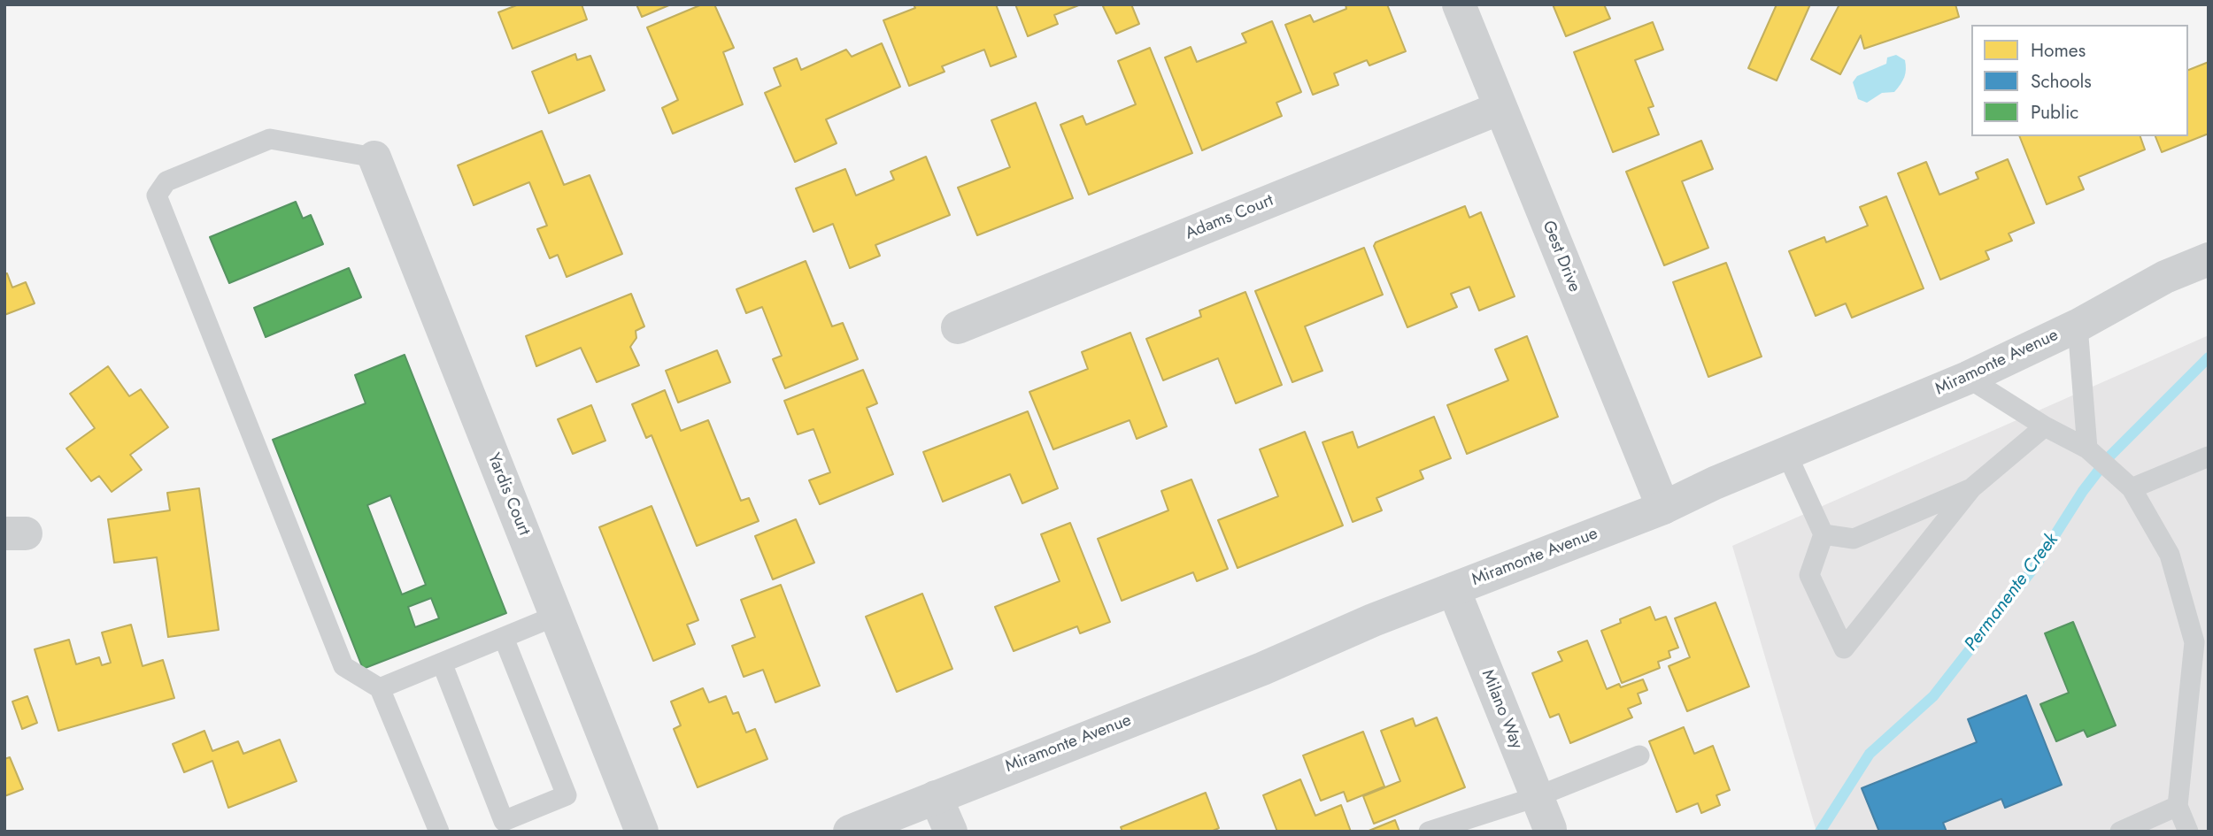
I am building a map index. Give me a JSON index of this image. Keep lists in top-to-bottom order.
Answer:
{
  "streets": {
    "street": [
      "Adams Court",
      "Gest Drive",
      "Miramonte Avenue",
      "Yardis Court",
      "Milano Way"
    ]
  },
  "crossings": [
    ["Adams Court", "Gest Drive"],
    ["Gest Drive", "Miramonte Avenue"],
    ["Miramonte Avenue", "Milano Way"]
  ],
  "water": ["Permanente Creek"],
  "legend": ["Homes", "Schools", "Public"]
}
